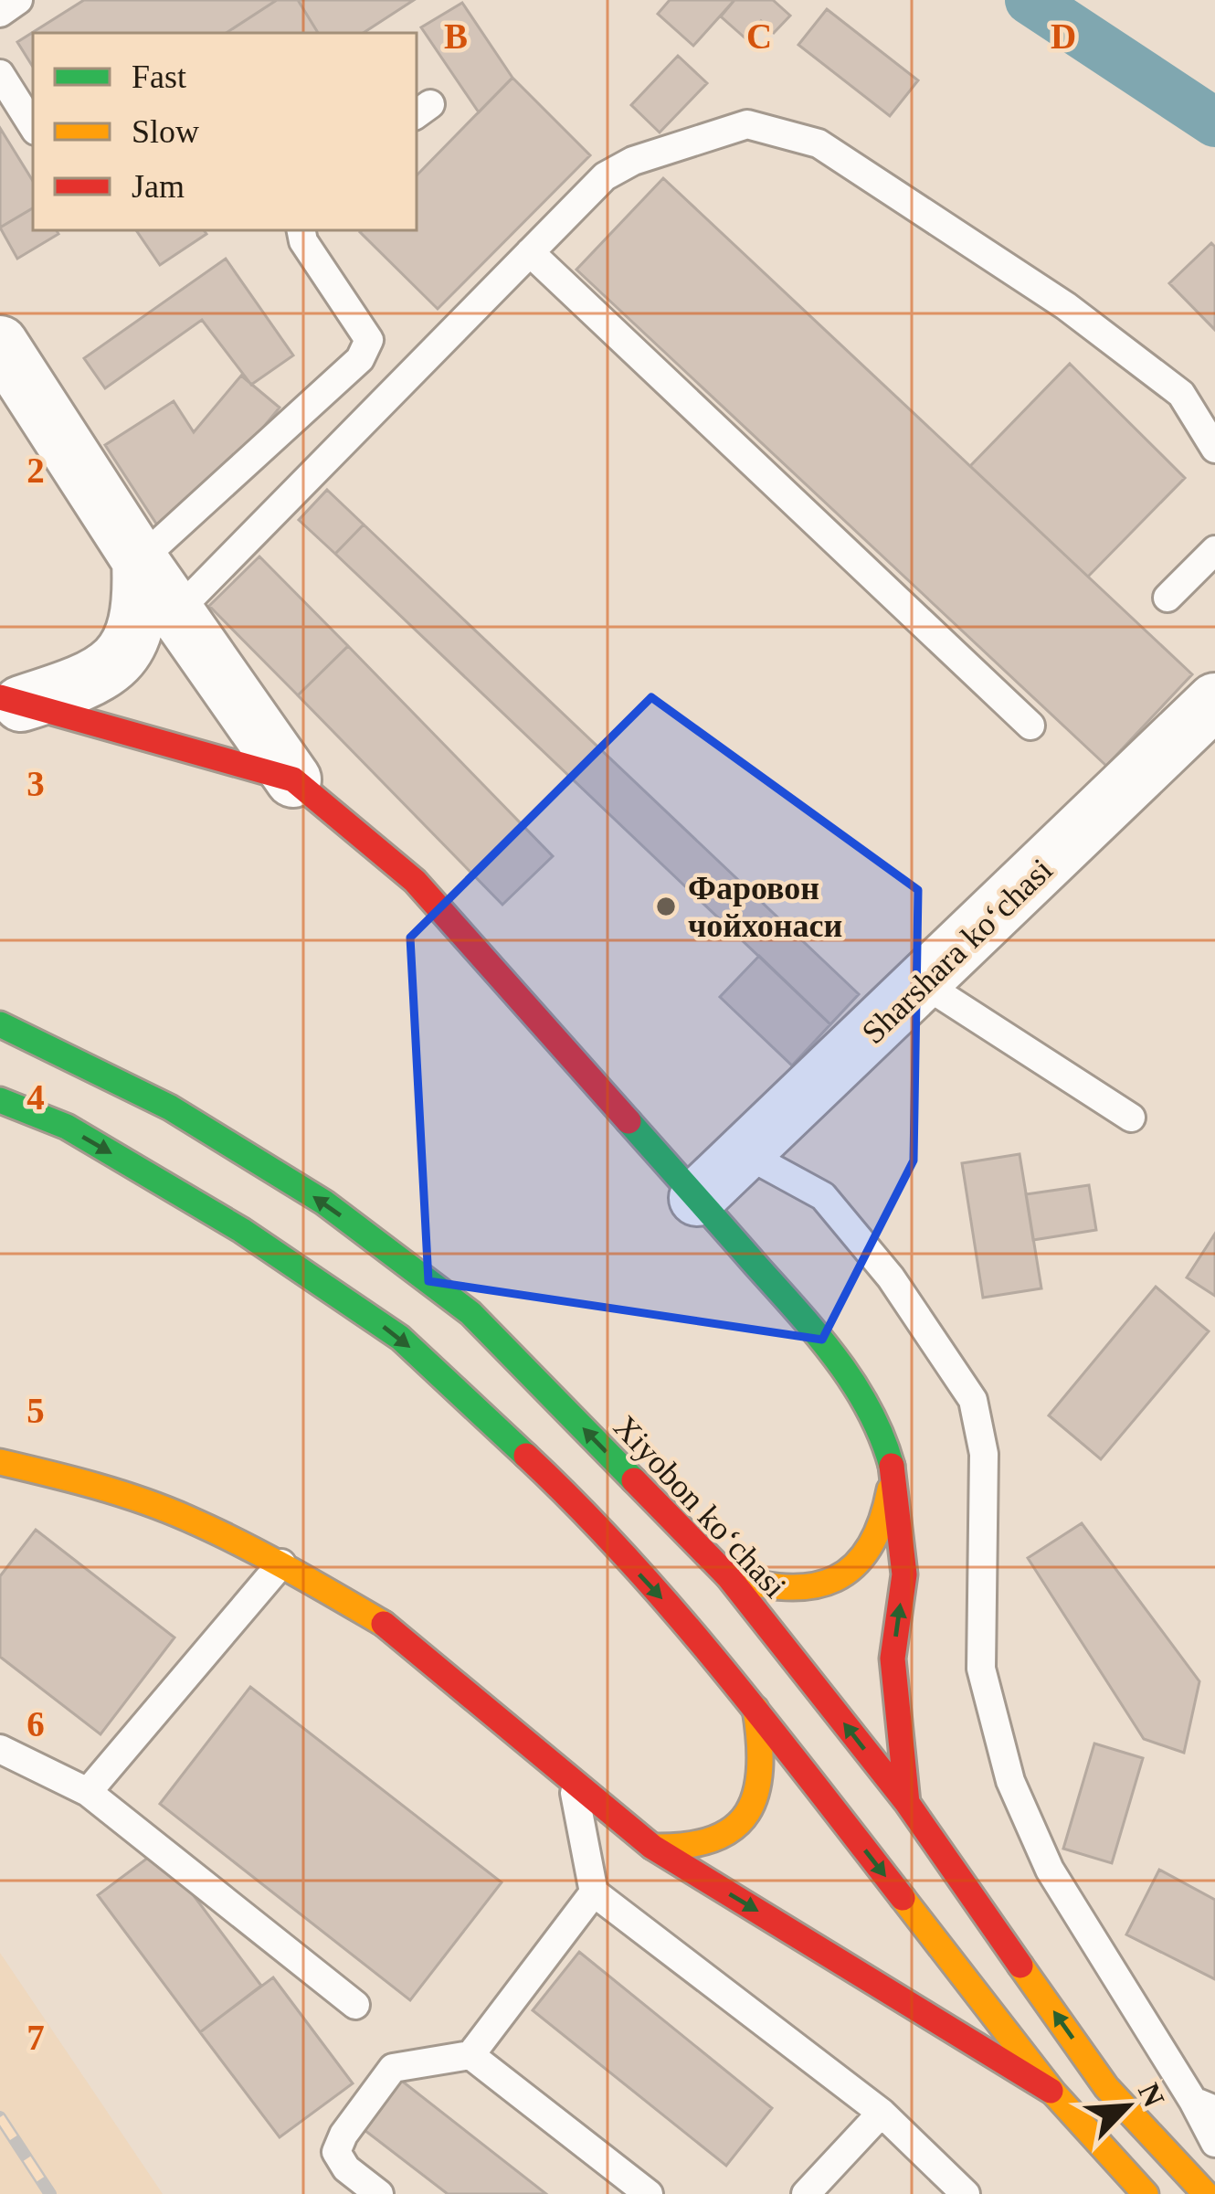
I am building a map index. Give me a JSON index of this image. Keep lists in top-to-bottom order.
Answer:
{
  "streets": {
    "main road": ["Xiyobon koʻchasi"],
    "street": ["Sharshara koʻchasi"]
  },
  "places": ["Фаровон чойхонаси"],
  "legend": ["Fast", "Slow", "Jam"],
  "north": "top right",
  "grid": {
    "columns": ["B", "C", "D"],
    "rows": [
      "2",
      "3",
      "4",
      "5",
      "6",
      "7"
    ]
  }
}
